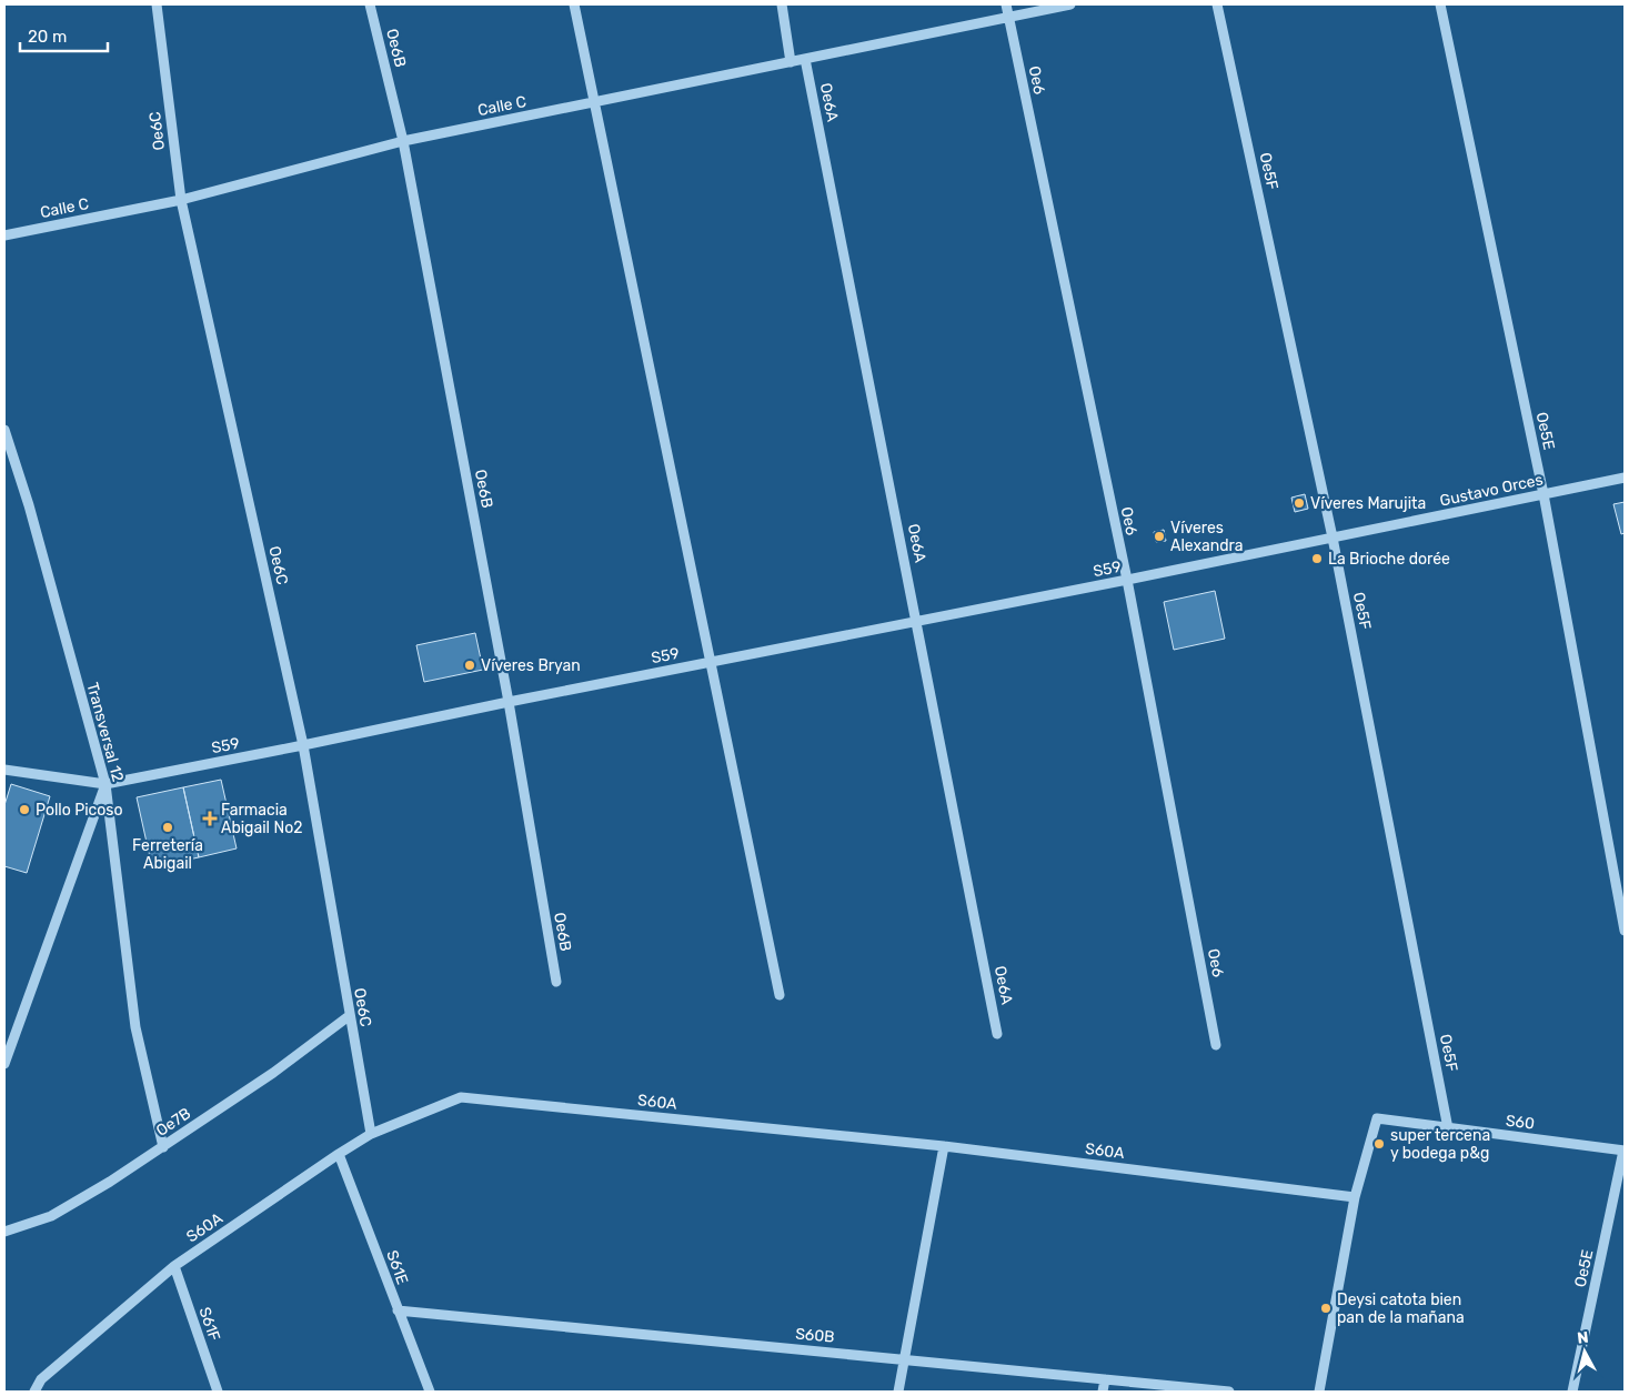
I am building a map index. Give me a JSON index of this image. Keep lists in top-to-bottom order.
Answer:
{
  "streets": {
    "street": [
      "Oe6B",
      "Oe6",
      "Oe6A",
      "Calle C",
      "Oe6C",
      "Oe5F",
      "Oe5E",
      "Gustavo Orces",
      "S59",
      "Transversal 12",
      "S60A",
      "Oe7B",
      "S60",
      "S61E",
      "S61F",
      "S60B"
    ]
  },
  "crossings": [
    ["Oe6B", "Calle C"],
    ["Oe6B", "S59"],
    ["Oe6", "Calle C"],
    ["Oe6", "S59"],
    ["Oe6A", "Calle C"],
    ["Oe6A", "S59"],
    ["Calle C", "Oe6C"],
    ["Oe6C", "S59"],
    ["Oe6C", "S60A"],
    ["Oe6C", "Oe7B"],
    ["Oe5F", "Gustavo Orces"],
    ["Oe5F", "S59"],
    ["Oe5F", "S60"],
    ["Oe5E", "Gustavo Orces"],
    ["Oe5E", "S60"],
    ["Gustavo Orces", "S59"],
    ["S59", "Transversal 12"],
    ["Transversal 12", "Oe7B"],
    ["S60A", "S60"],
    ["S60A", "S61E"],
    ["S60A", "S61F"],
    ["S61E", "S60B"]
  ],
  "places": {
    "other": [
      "Víveres Marujita",
      "Víveres Alexandra",
      "La Brioche dorée",
      "Víveres Bryan",
      "Pollo Picoso",
      "Ferretería Abigail",
      "super tercena y bodega p&g",
      "Deysi catota bien pan de la mañana"
    ],
    "health": ["Farmacia Abigail No2"]
  },
  "scale_bar": "20 m",
  "north": "top"
}
